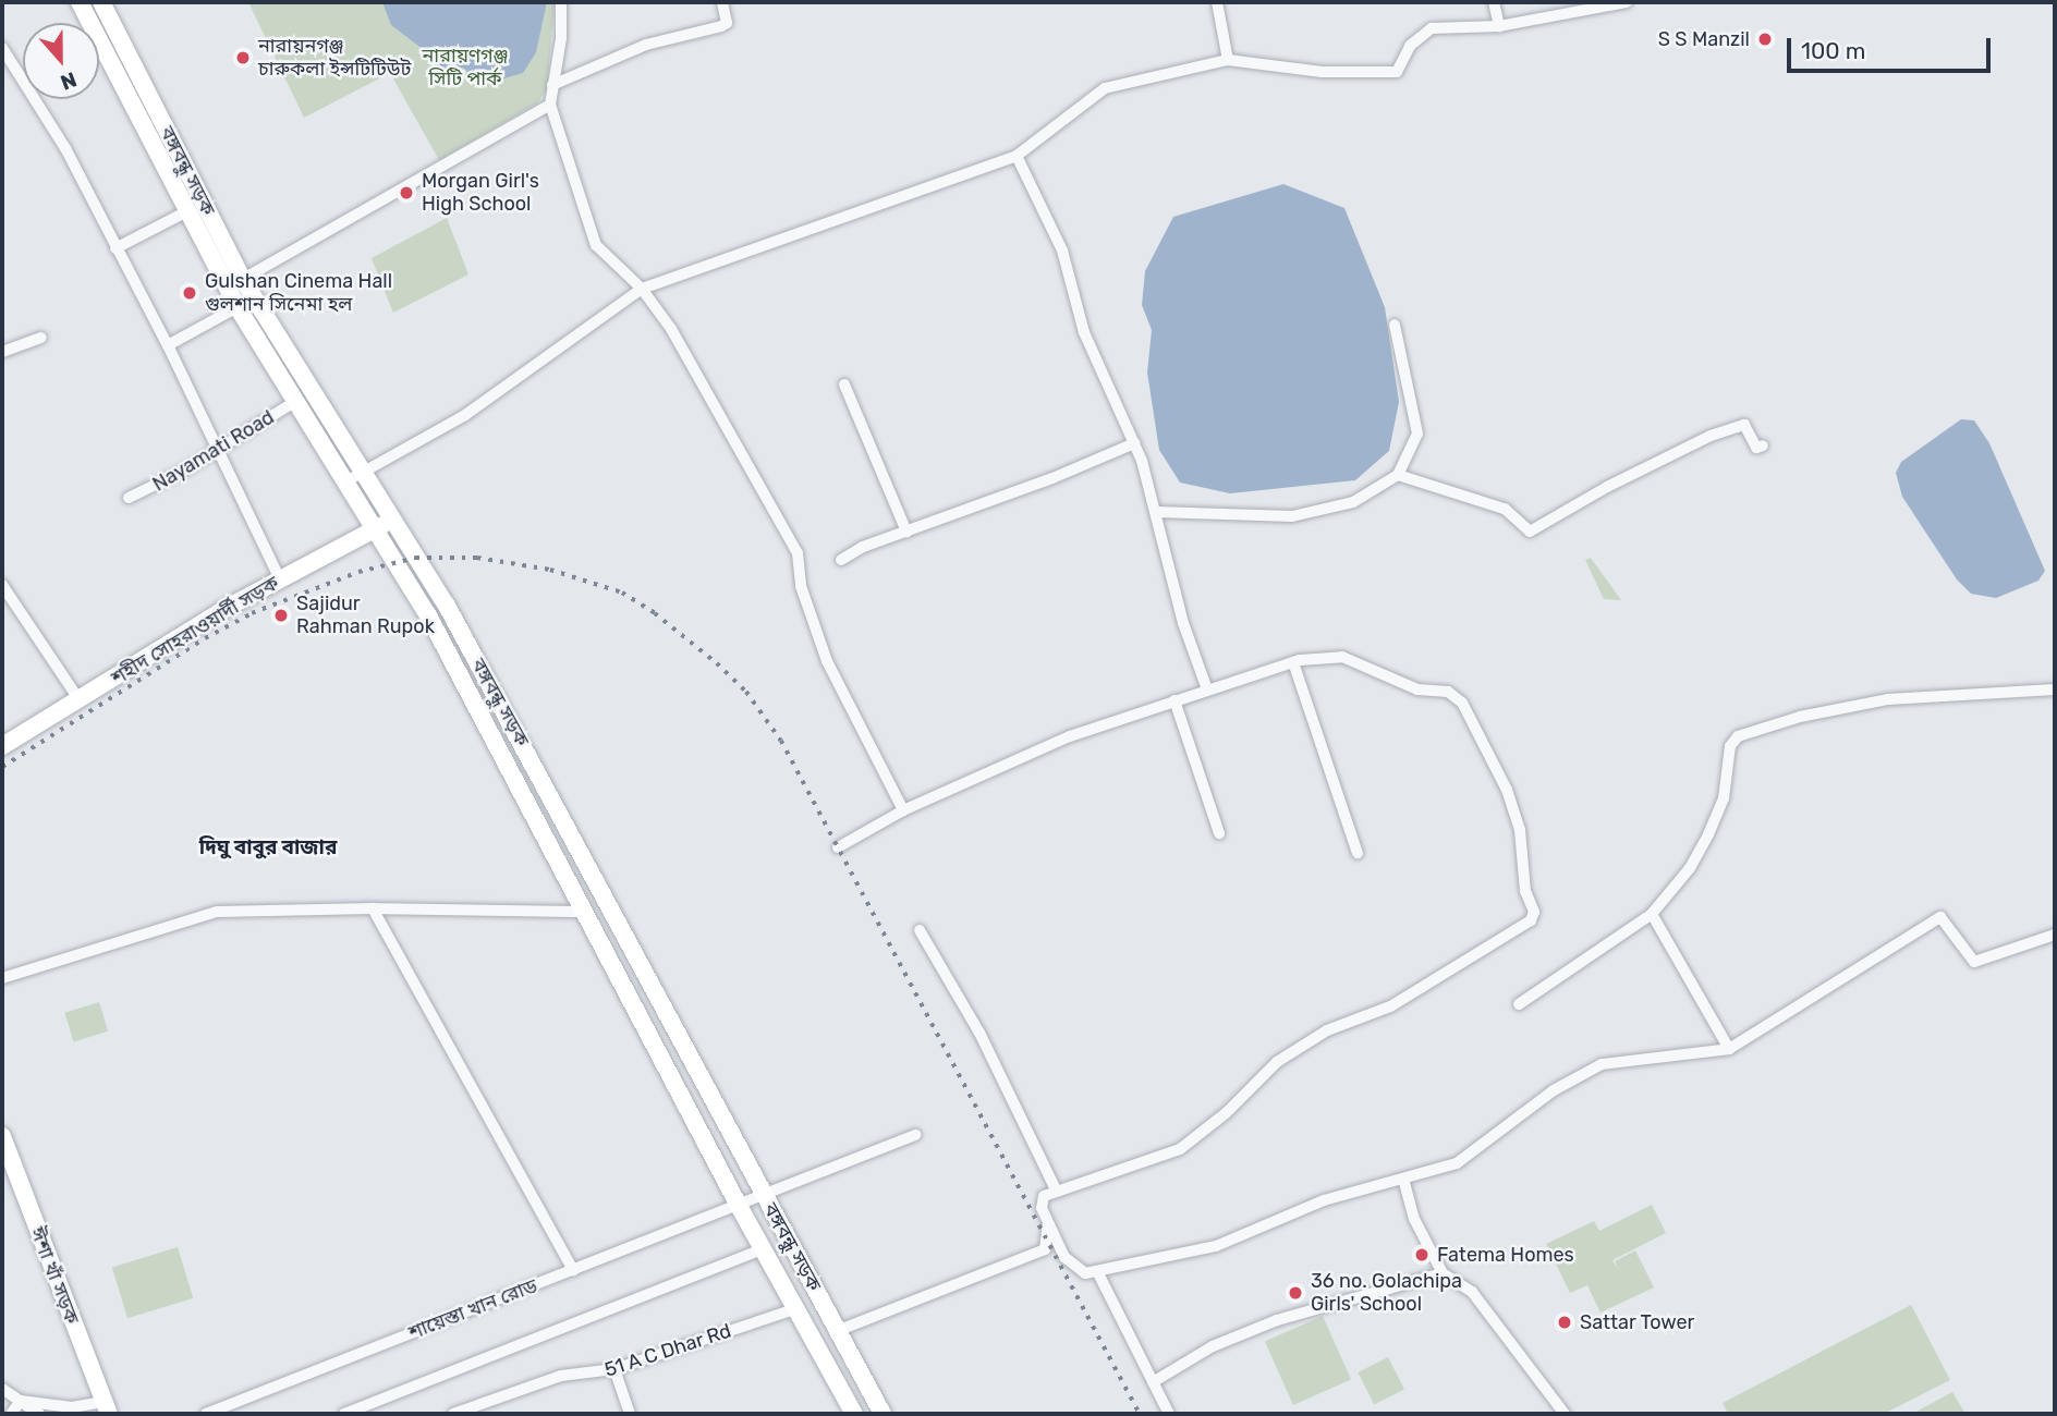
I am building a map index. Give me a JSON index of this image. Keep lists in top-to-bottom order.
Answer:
{
  "streets": {
    "main road": ["বঙ্গবন্ধু সড়ক", "শহীদ সোহরাওয়ার্দী সড়ক", "ঈশা খাঁ সড়ক"],
    "street": ["Nayamati Road", "শায়েস্তা খান রোড", "51 A C Dhar Rd"]
  },
  "crossings": [
    ["বঙ্গবন্ধু সড়ক", "Nayamati Road"],
    ["বঙ্গবন্ধু সড়ক", "শহীদ সোহরাওয়ার্দী সড়ক"],
    ["বঙ্গবন্ধু সড়ক", "শায়েস্তা খান রোড"],
    ["বঙ্গবন্ধু সড়ক", "51 A C Dhar Rd"]
  ],
  "districts": ["দিঘু বাবুর বাজার"],
  "parks": ["নারায়ণগঞ্জ সিটি পার্ক"],
  "places": [
    "S S Manzil",
    "নারায়নগঞ্জ চারুকলা ইন্সটিটিউট",
    "Morgan Girl's High School",
    "Gulshan Cinema Hall গুলশান সিনেমা হল",
    "Sajidur Rahman Rupok",
    "Fatema Homes",
    "36 no. Golachipa Girls' School",
    "Sattar Tower"
  ],
  "scale_bar": "100 m",
  "north": "bottom"
}
